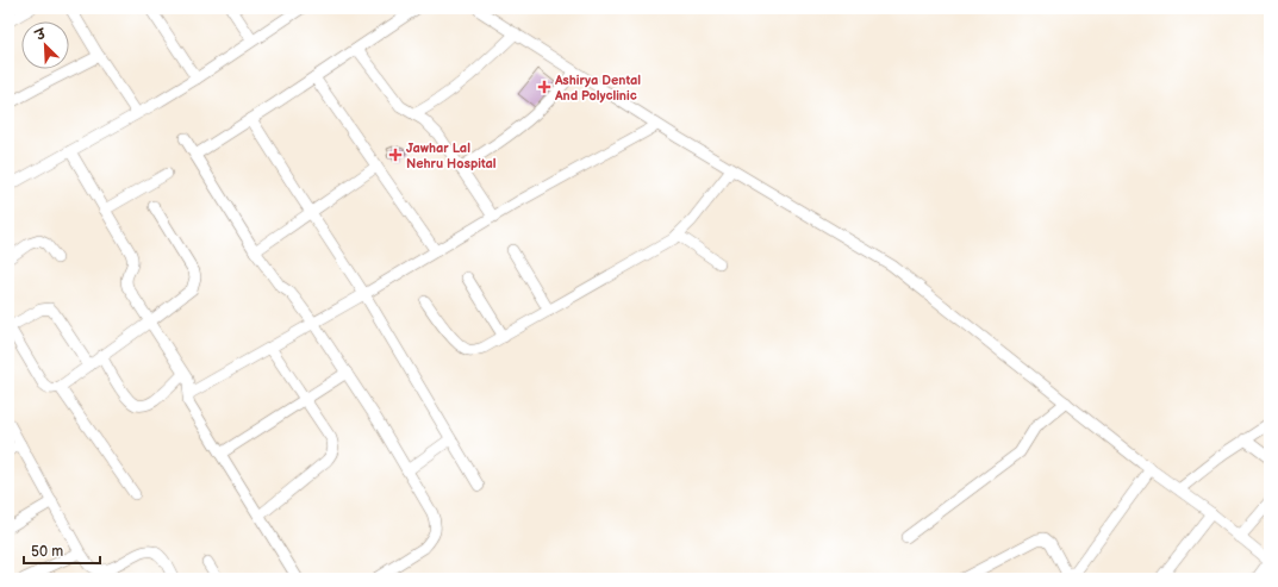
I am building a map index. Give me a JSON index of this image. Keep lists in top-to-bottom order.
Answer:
{
  "places": {
    "health": ["Ashirya Dental And Polyclinic", "Jawhar Lal Nehru Hospital"]
  },
  "scale_bar": "50 m",
  "north": "top left"
}
